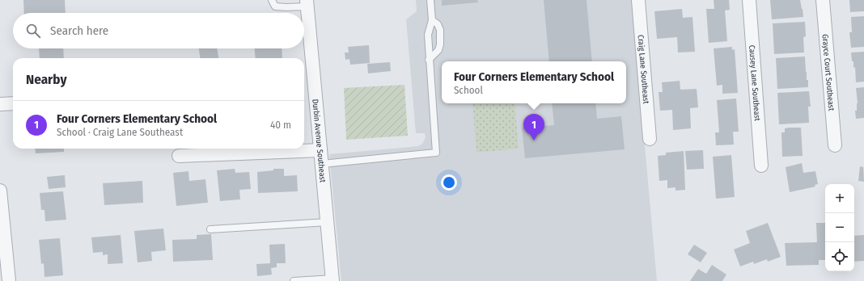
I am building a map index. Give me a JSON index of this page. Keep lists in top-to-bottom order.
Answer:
{
  "streets": {
    "street": [
      "Craig Lane Southeast",
      "Grayce Court Southeast",
      "Causey Lane Southeast",
      "Durbin Avenue Southeast"
    ]
  },
  "page": {
    "search": "Search here",
    "heading": "Nearby",
    "popup": ["Four Corners Elementary School", "School"],
    "list": [
      {
        "mark": "1",
        "name": "Four Corners Elementary School",
        "note": "School · Craig Lane Southeast",
        "value": "40 m"
      }
    ],
    "pins": "1",
    "map_buttons": ["+", "−"]
  }
}
